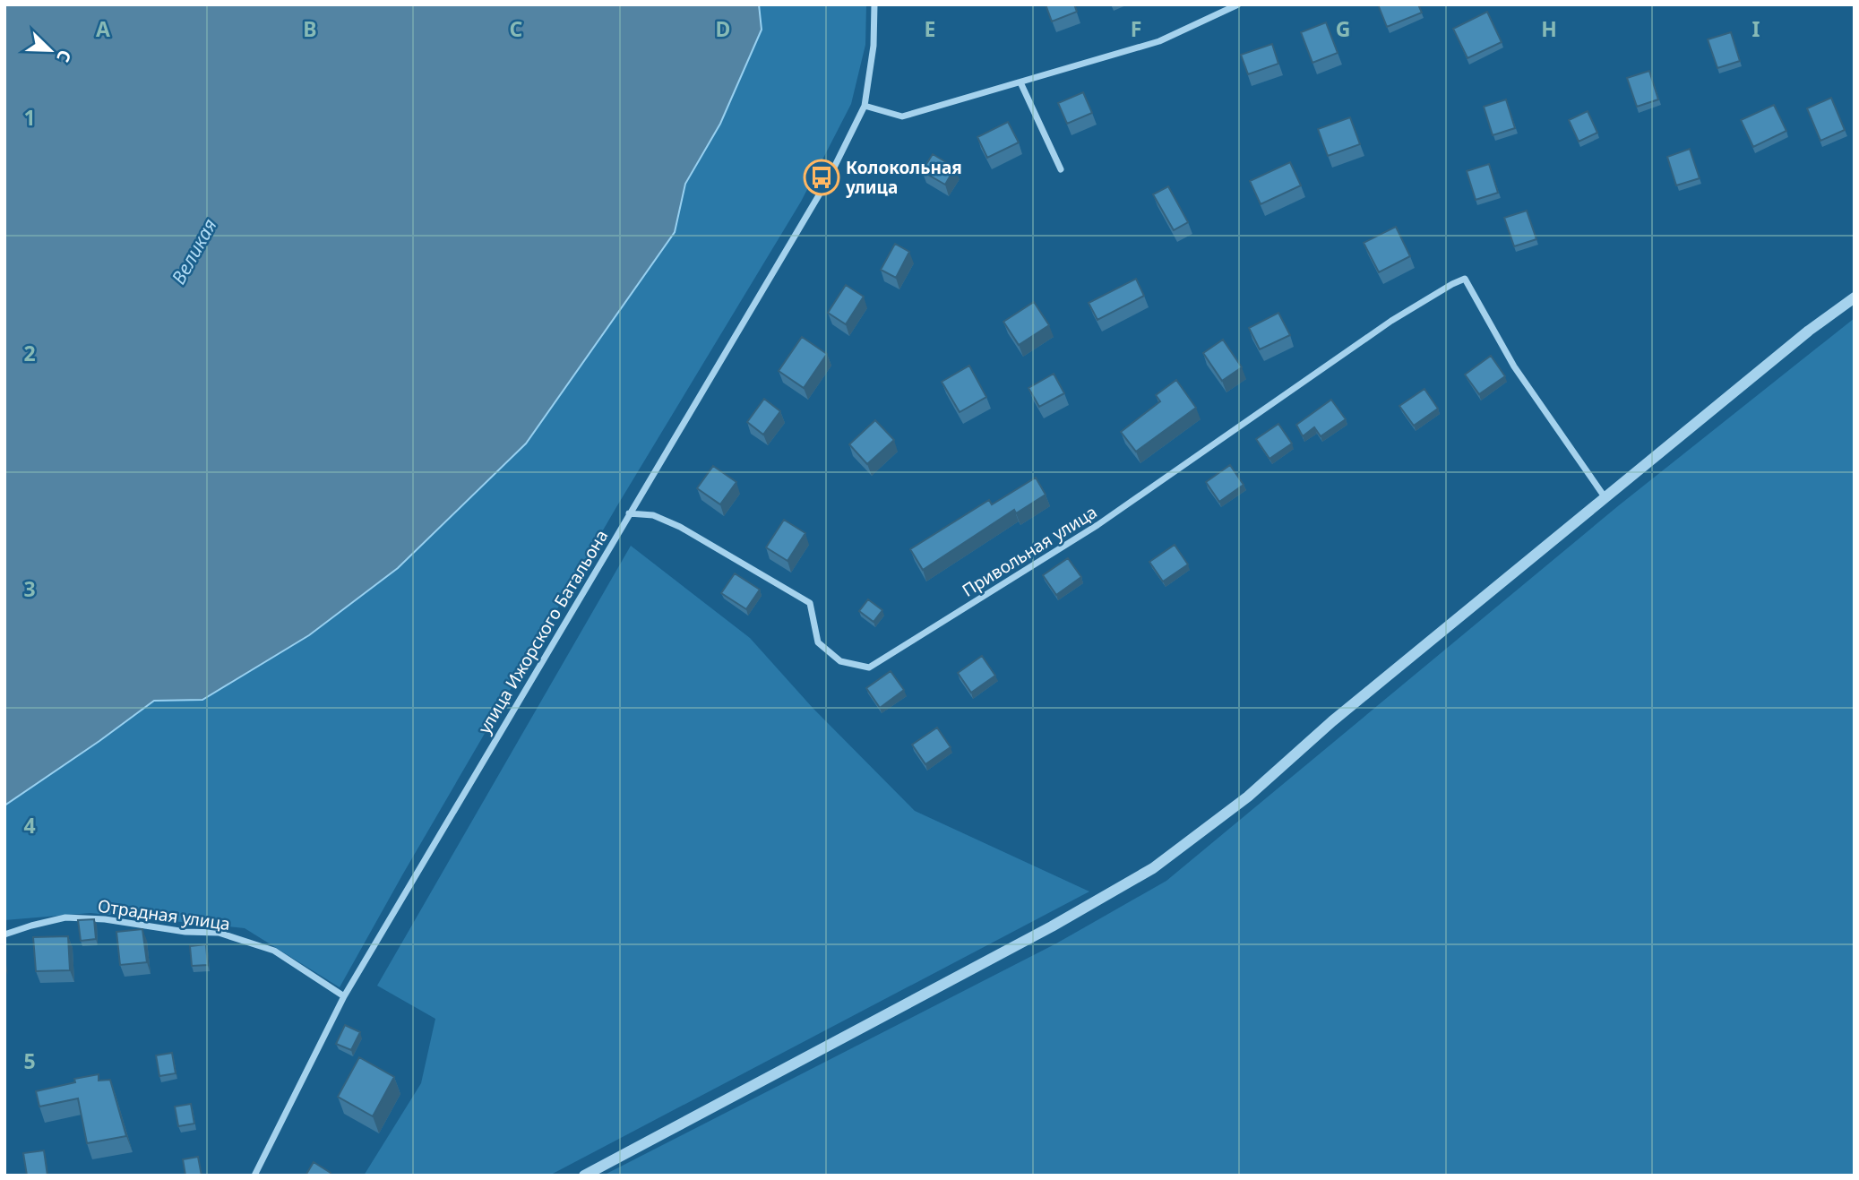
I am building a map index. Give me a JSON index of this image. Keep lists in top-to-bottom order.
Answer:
{
  "streets": {
    "street": ["Привольная улица", "улица Ижорского Батальона", "Отрадная улица"]
  },
  "crossings": [
    ["Привольная улица", "улица Ижорского Батальона"],
    ["улица Ижорского Батальона", "Отрадная улица"]
  ],
  "water": ["Великая"],
  "places": {
    "bus stop": ["Колокольная улица"]
  },
  "north": "bottom right",
  "grid": {
    "columns": [
      "A",
      "B",
      "C",
      "D",
      "E",
      "F",
      "G",
      "H",
      "I"
    ],
    "rows": [
      "1",
      "2",
      "3",
      "4",
      "5"
    ]
  }
}
